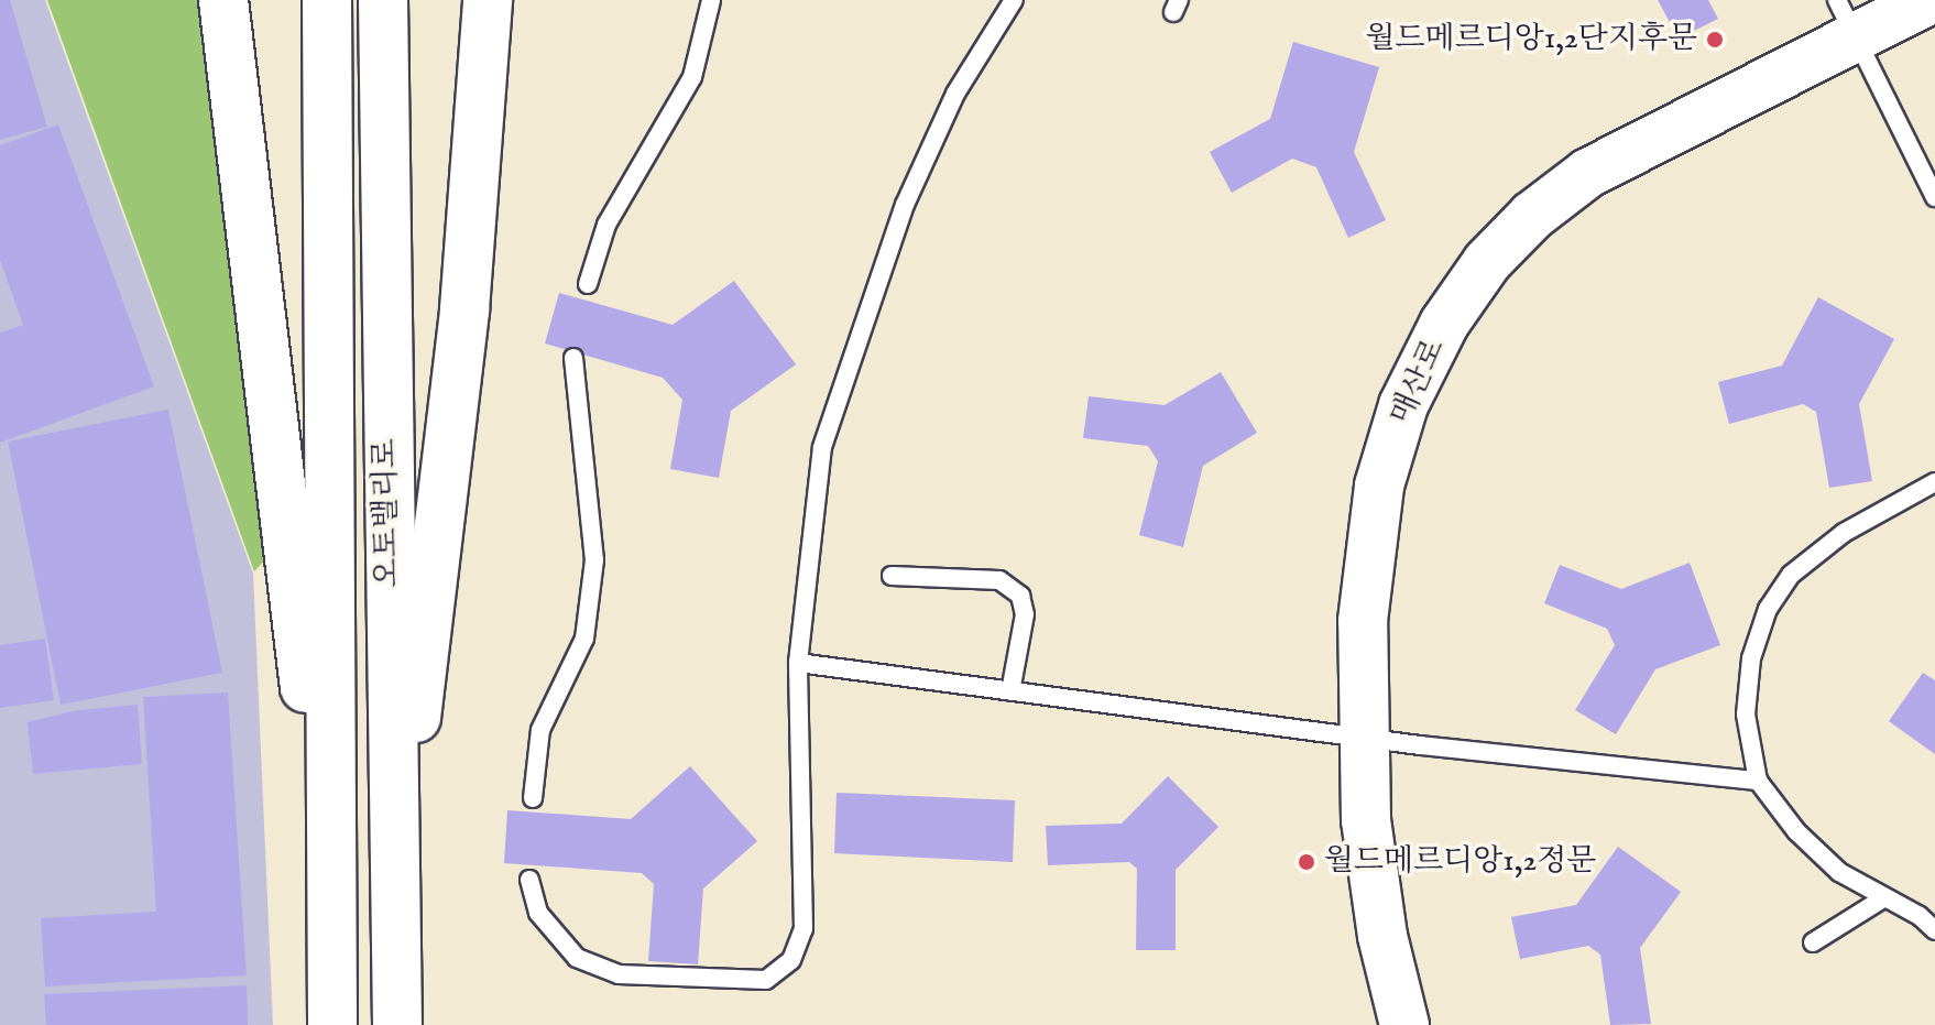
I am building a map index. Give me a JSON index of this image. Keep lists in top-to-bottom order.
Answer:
{
  "streets": {
    "main road": ["매산로", "오토밸리로"]
  },
  "places": ["월드메르디앙1,2단지후문", "월드메르디앙1,2정문"]
}
